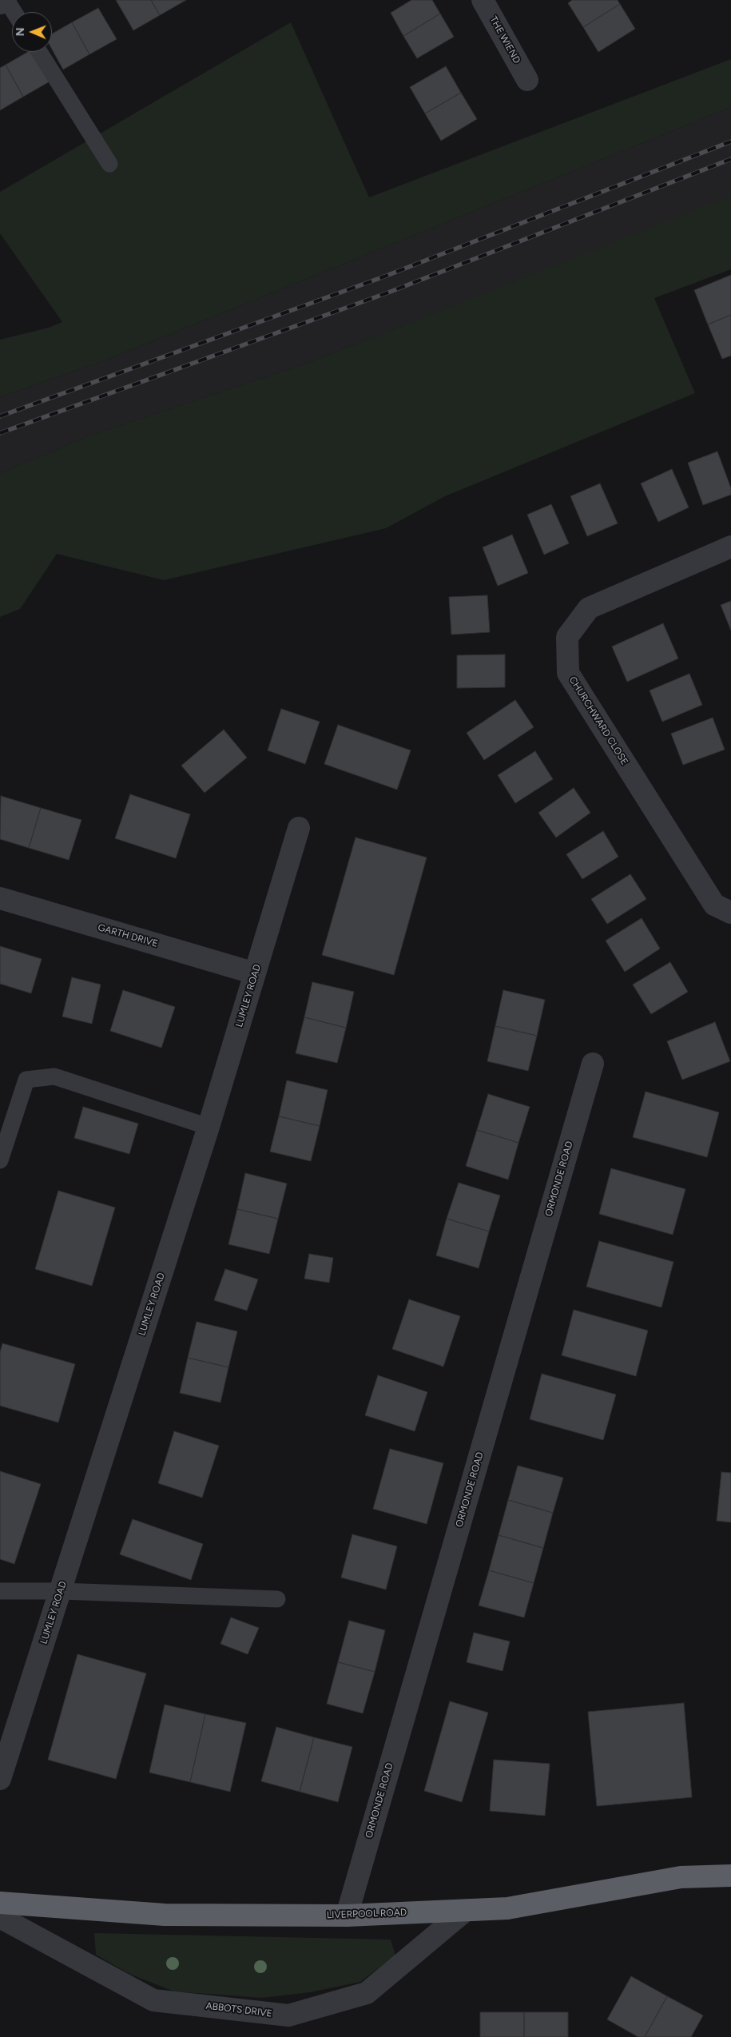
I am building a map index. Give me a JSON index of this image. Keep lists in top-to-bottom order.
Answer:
{
  "streets": {
    "highway": ["LIVERPOOL ROAD"],
    "street": [
      "THE WIEND",
      "CHURCHWARD CLOSE",
      "GARTH DRIVE",
      "LUMLEY ROAD",
      "ORMONDE ROAD",
      "ABBOTS DRIVE"
    ]
  },
  "crossings": [
    ["GARTH DRIVE", "LUMLEY ROAD"],
    ["ORMONDE ROAD", "LIVERPOOL ROAD"],
    ["LIVERPOOL ROAD", "ABBOTS DRIVE"]
  ],
  "north": "left"
}
